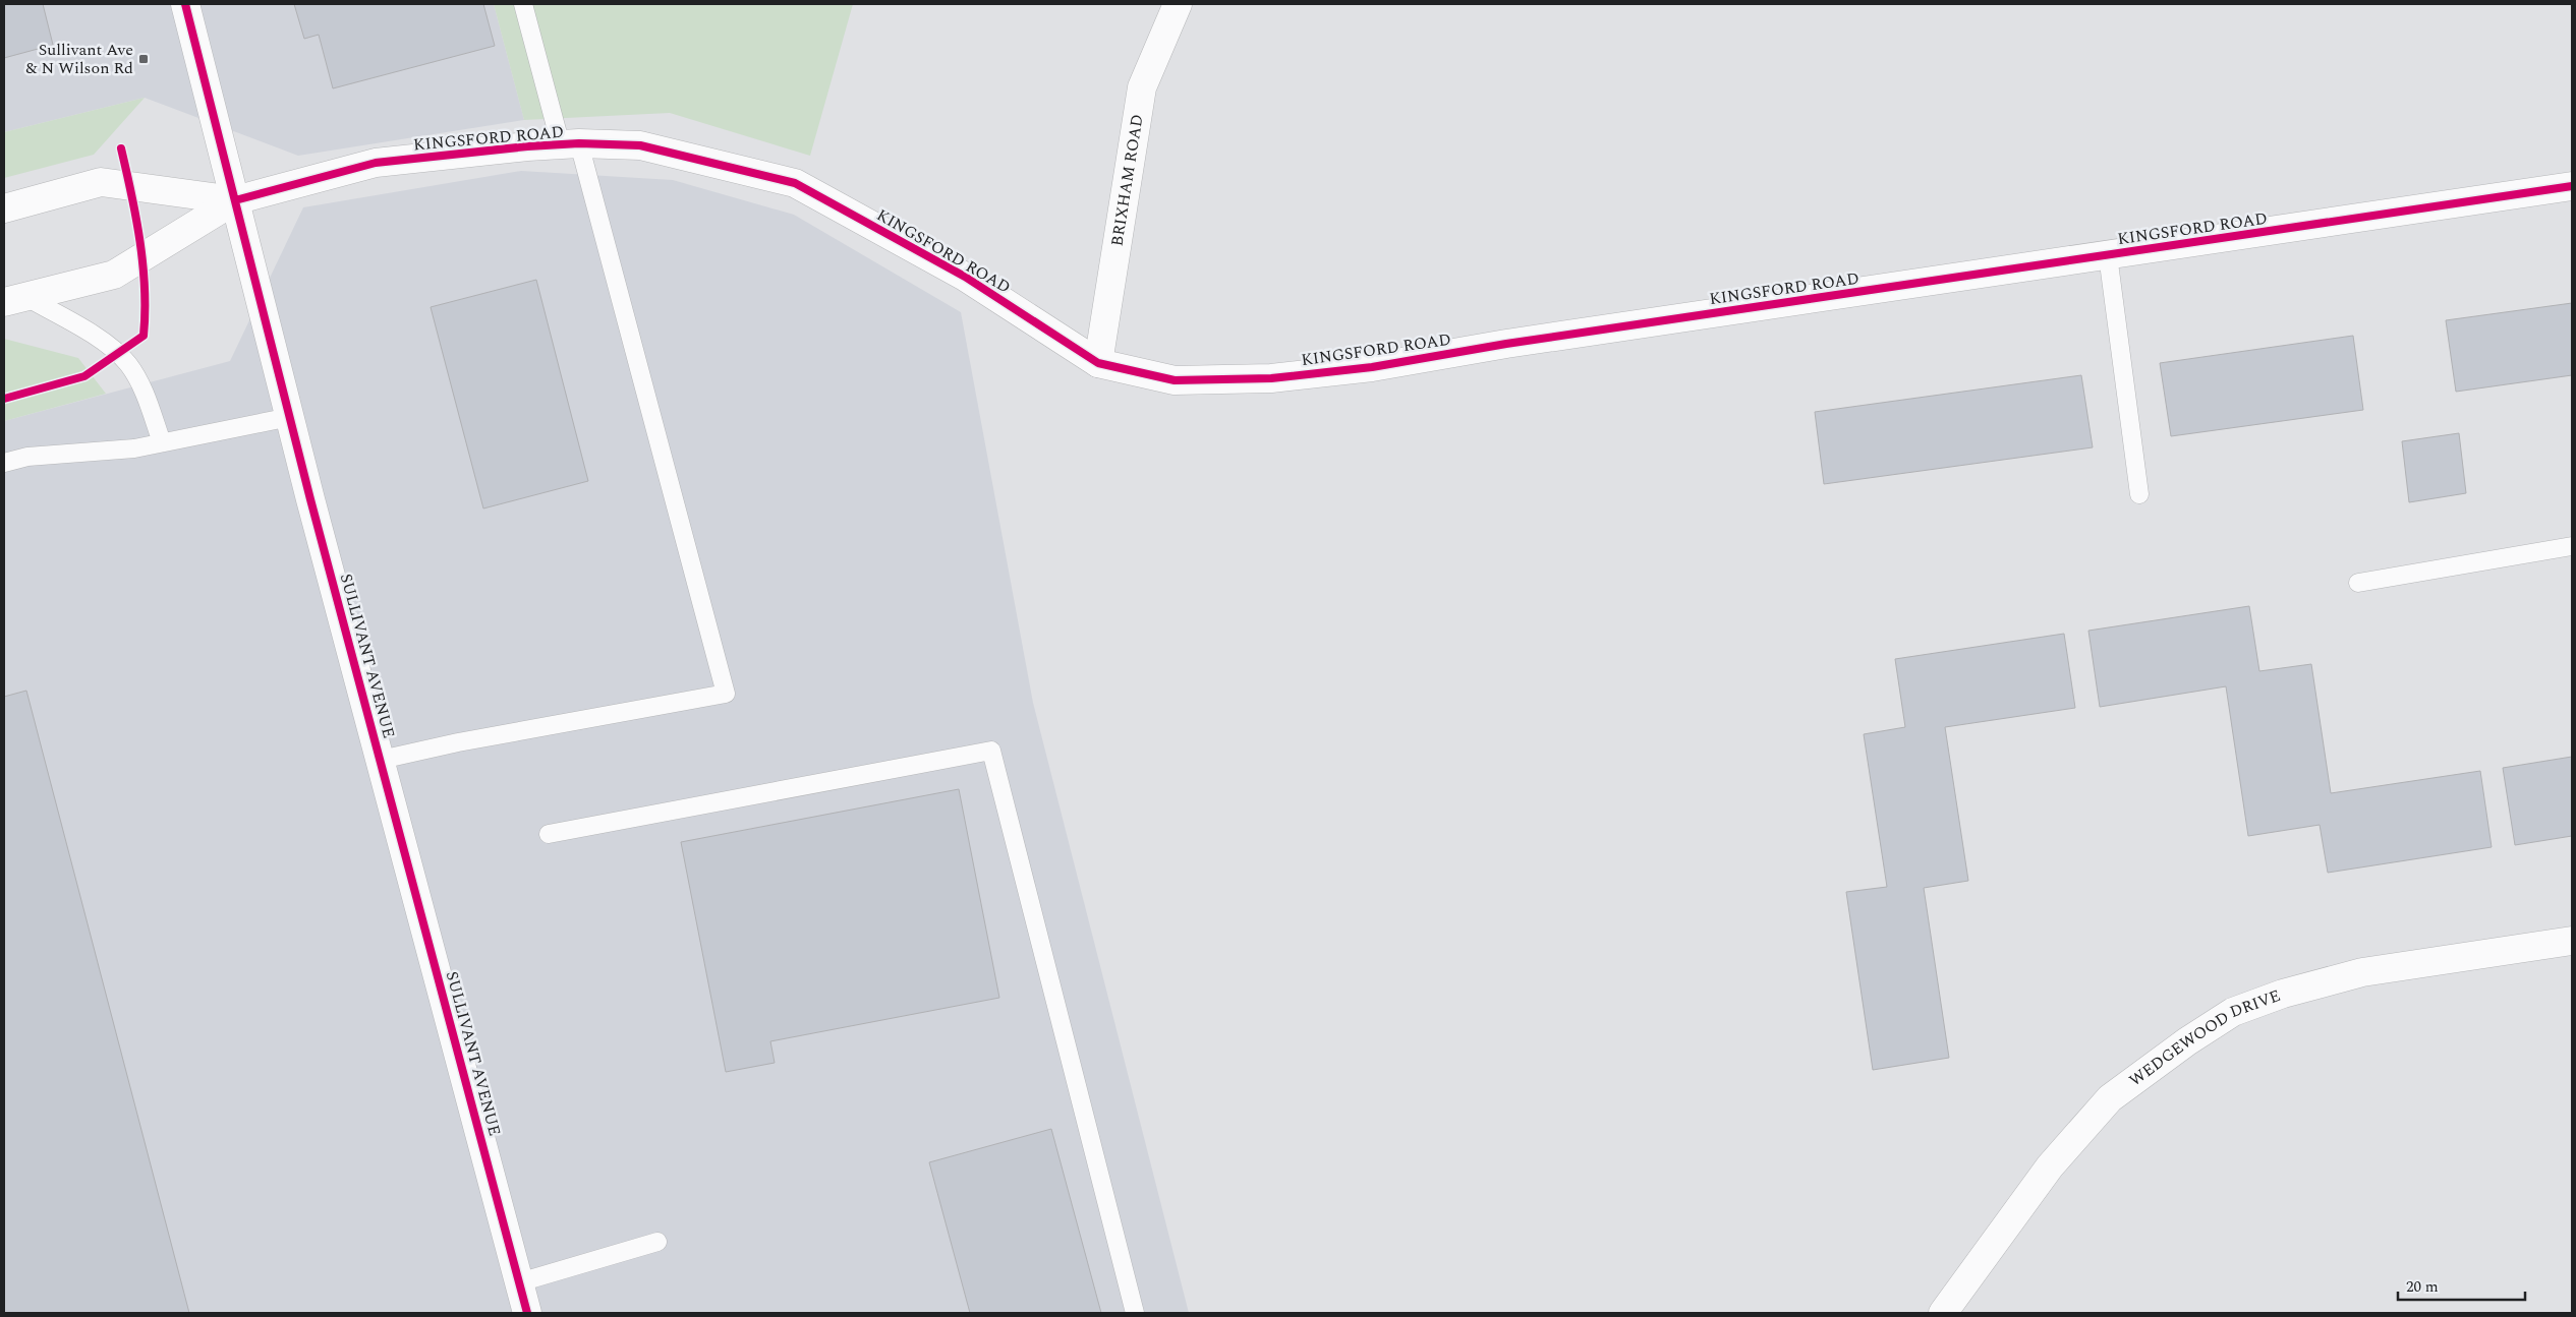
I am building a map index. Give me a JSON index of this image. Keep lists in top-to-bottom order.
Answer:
{
  "streets": {
    "street": [
      "KINGSFORD ROAD",
      "BRIXHAM ROAD",
      "SULLIVANT AVENUE",
      "WEDGEWOOD DRIVE"
    ]
  },
  "crossings": [
    ["KINGSFORD ROAD", "BRIXHAM ROAD"],
    ["KINGSFORD ROAD", "SULLIVANT AVENUE"]
  ],
  "places": {
    "transit": ["Sullivant Ave & N Wilson Rd"]
  },
  "scale_bar": "20 m"
}
